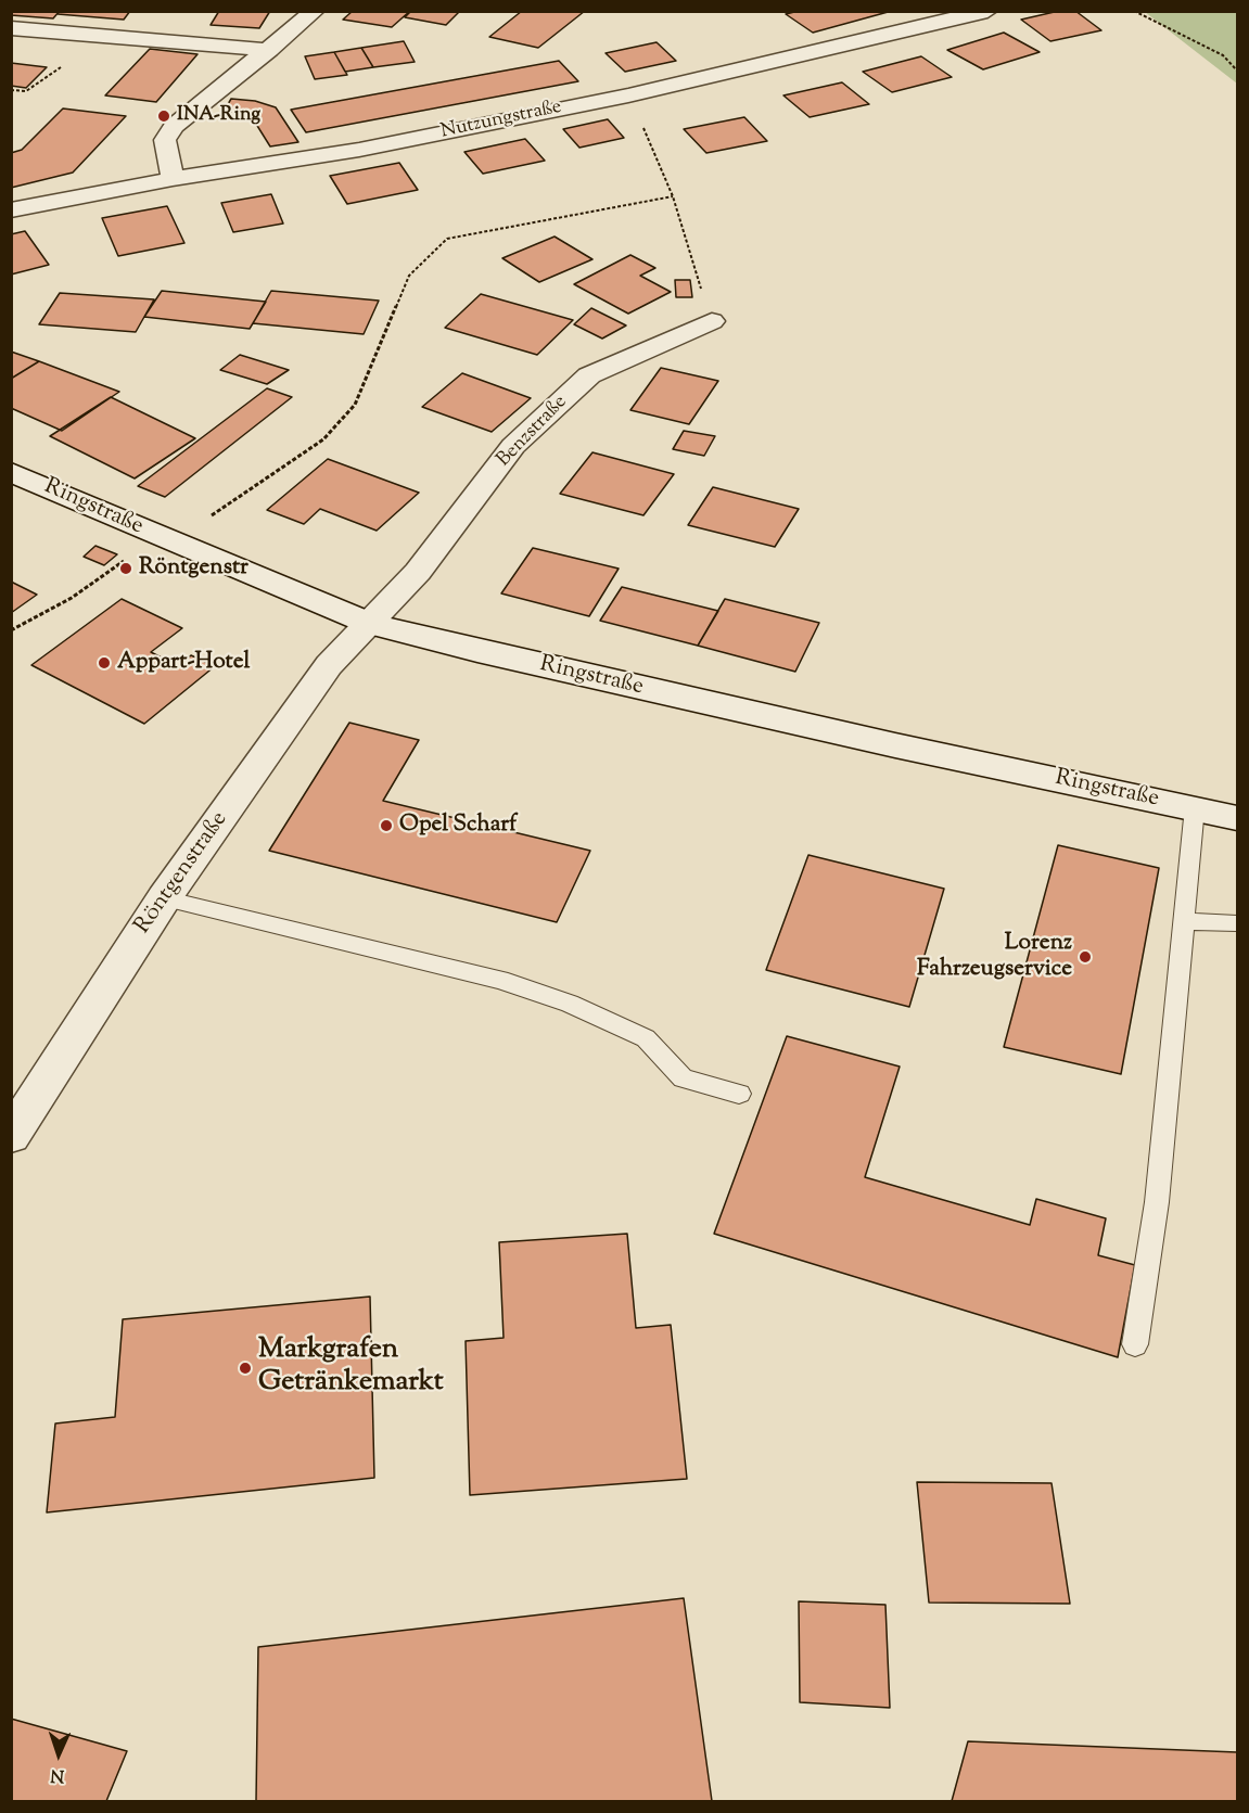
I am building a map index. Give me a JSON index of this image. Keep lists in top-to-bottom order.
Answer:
{
  "streets": {
    "street": [
      "Nutzungstraße",
      "Benzstraße",
      "Ringstraße",
      "Röntgenstraße"
    ]
  },
  "crossings": [
    ["Benzstraße", "Ringstraße"],
    ["Benzstraße", "Röntgenstraße"],
    ["Ringstraße", "Röntgenstraße"]
  ],
  "places": [
    "INA-Ring",
    "Röntgenstr",
    "Appart-Hotel",
    "Opel Scharf",
    "Lorenz Fahrzeugservice",
    "Markgrafen Getränkemarkt"
  ],
  "north": "bottom"
}
